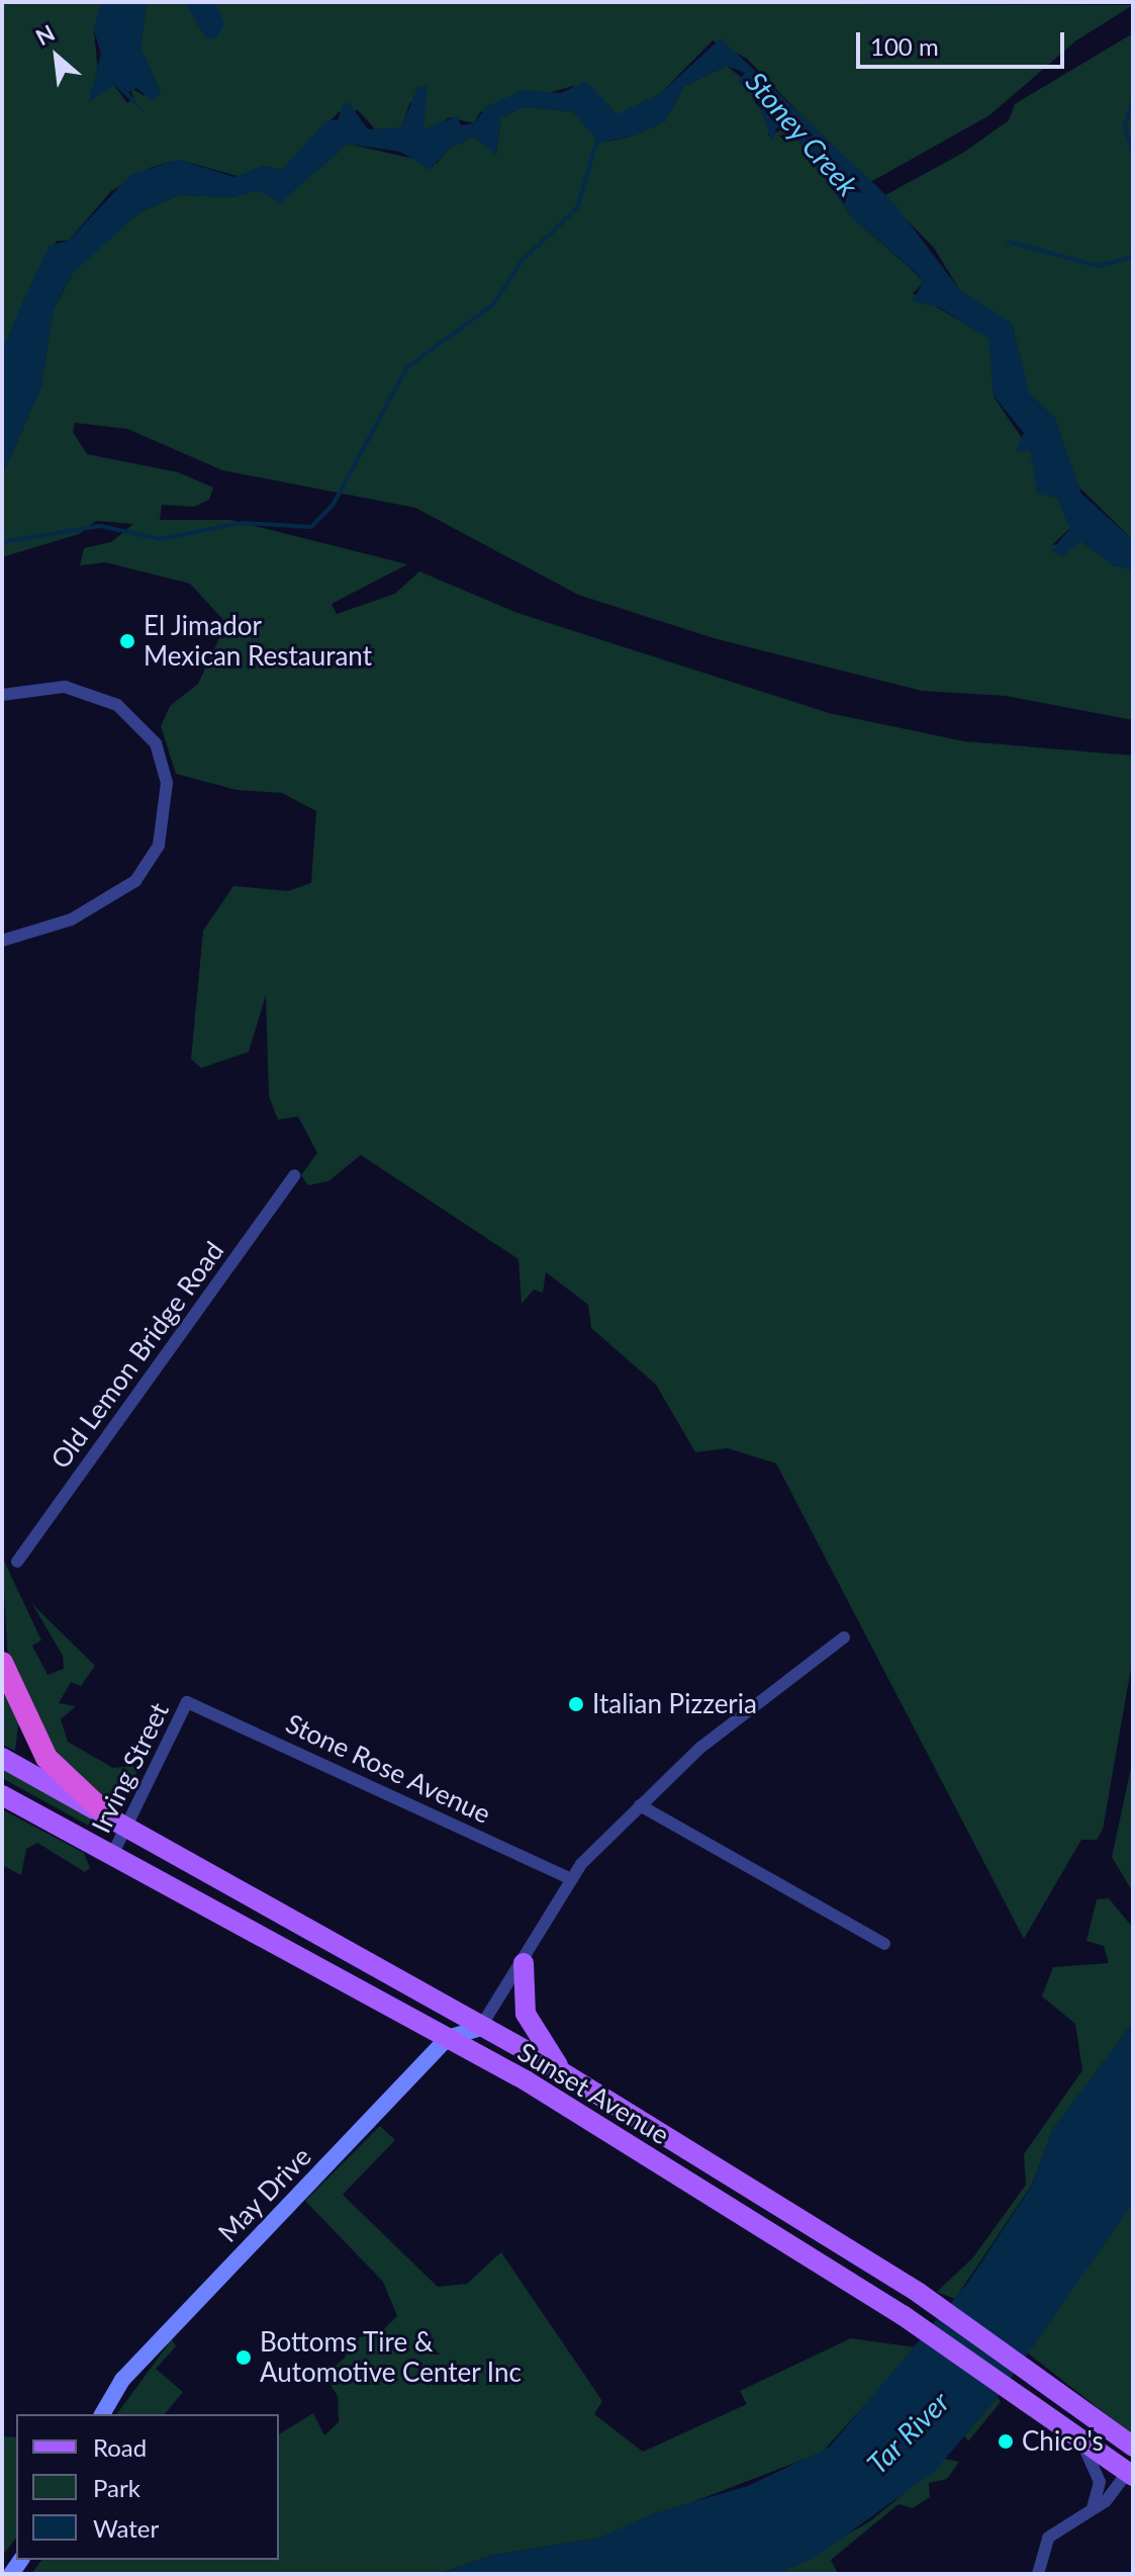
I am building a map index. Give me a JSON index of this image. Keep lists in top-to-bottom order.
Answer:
{
  "streets": {
    "main road": ["Sunset Avenue", "May Drive"],
    "street": ["Old Lemon Bridge Road", "Irving Street", "Stone Rose Avenue"]
  },
  "crossings": [
    ["Irving Street", "Stone Rose Avenue"],
    ["Irving Street", "Sunset Avenue"],
    ["Sunset Avenue", "May Drive"]
  ],
  "water": ["Stoney Creek", "Tar River"],
  "places": [
    "El Jimador Mexican Restaurant",
    "Italian Pizzeria",
    "Bottoms Tire & Automotive Center Inc",
    "Chico's"
  ],
  "legend": ["Road", "Park", "Water"],
  "scale_bar": "100 m",
  "north": "top left"
}
